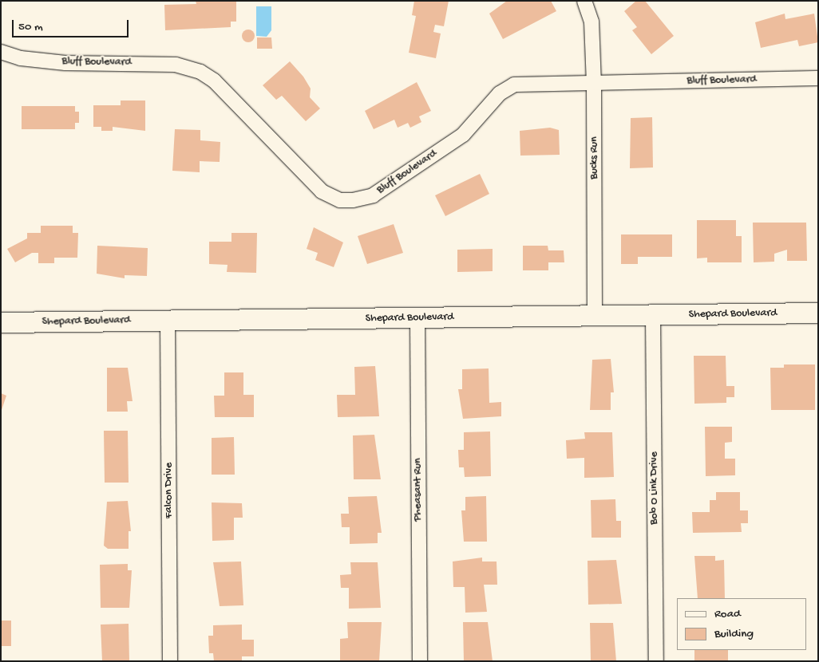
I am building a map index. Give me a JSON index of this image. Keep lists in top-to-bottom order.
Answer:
{
  "streets": {
    "street": [
      "Bluff Boulevard",
      "Bucks Run",
      "Shepard Boulevard",
      "Bob O Link Drive",
      "Pheasant Run",
      "Falcon Drive"
    ]
  },
  "crossings": [
    ["Bluff Boulevard", "Bucks Run"],
    ["Bucks Run", "Shepard Boulevard"],
    ["Shepard Boulevard", "Bob O Link Drive"],
    ["Shepard Boulevard", "Pheasant Run"],
    ["Shepard Boulevard", "Falcon Drive"]
  ],
  "legend": ["Road", "Building"],
  "scale_bar": "50 m"
}
